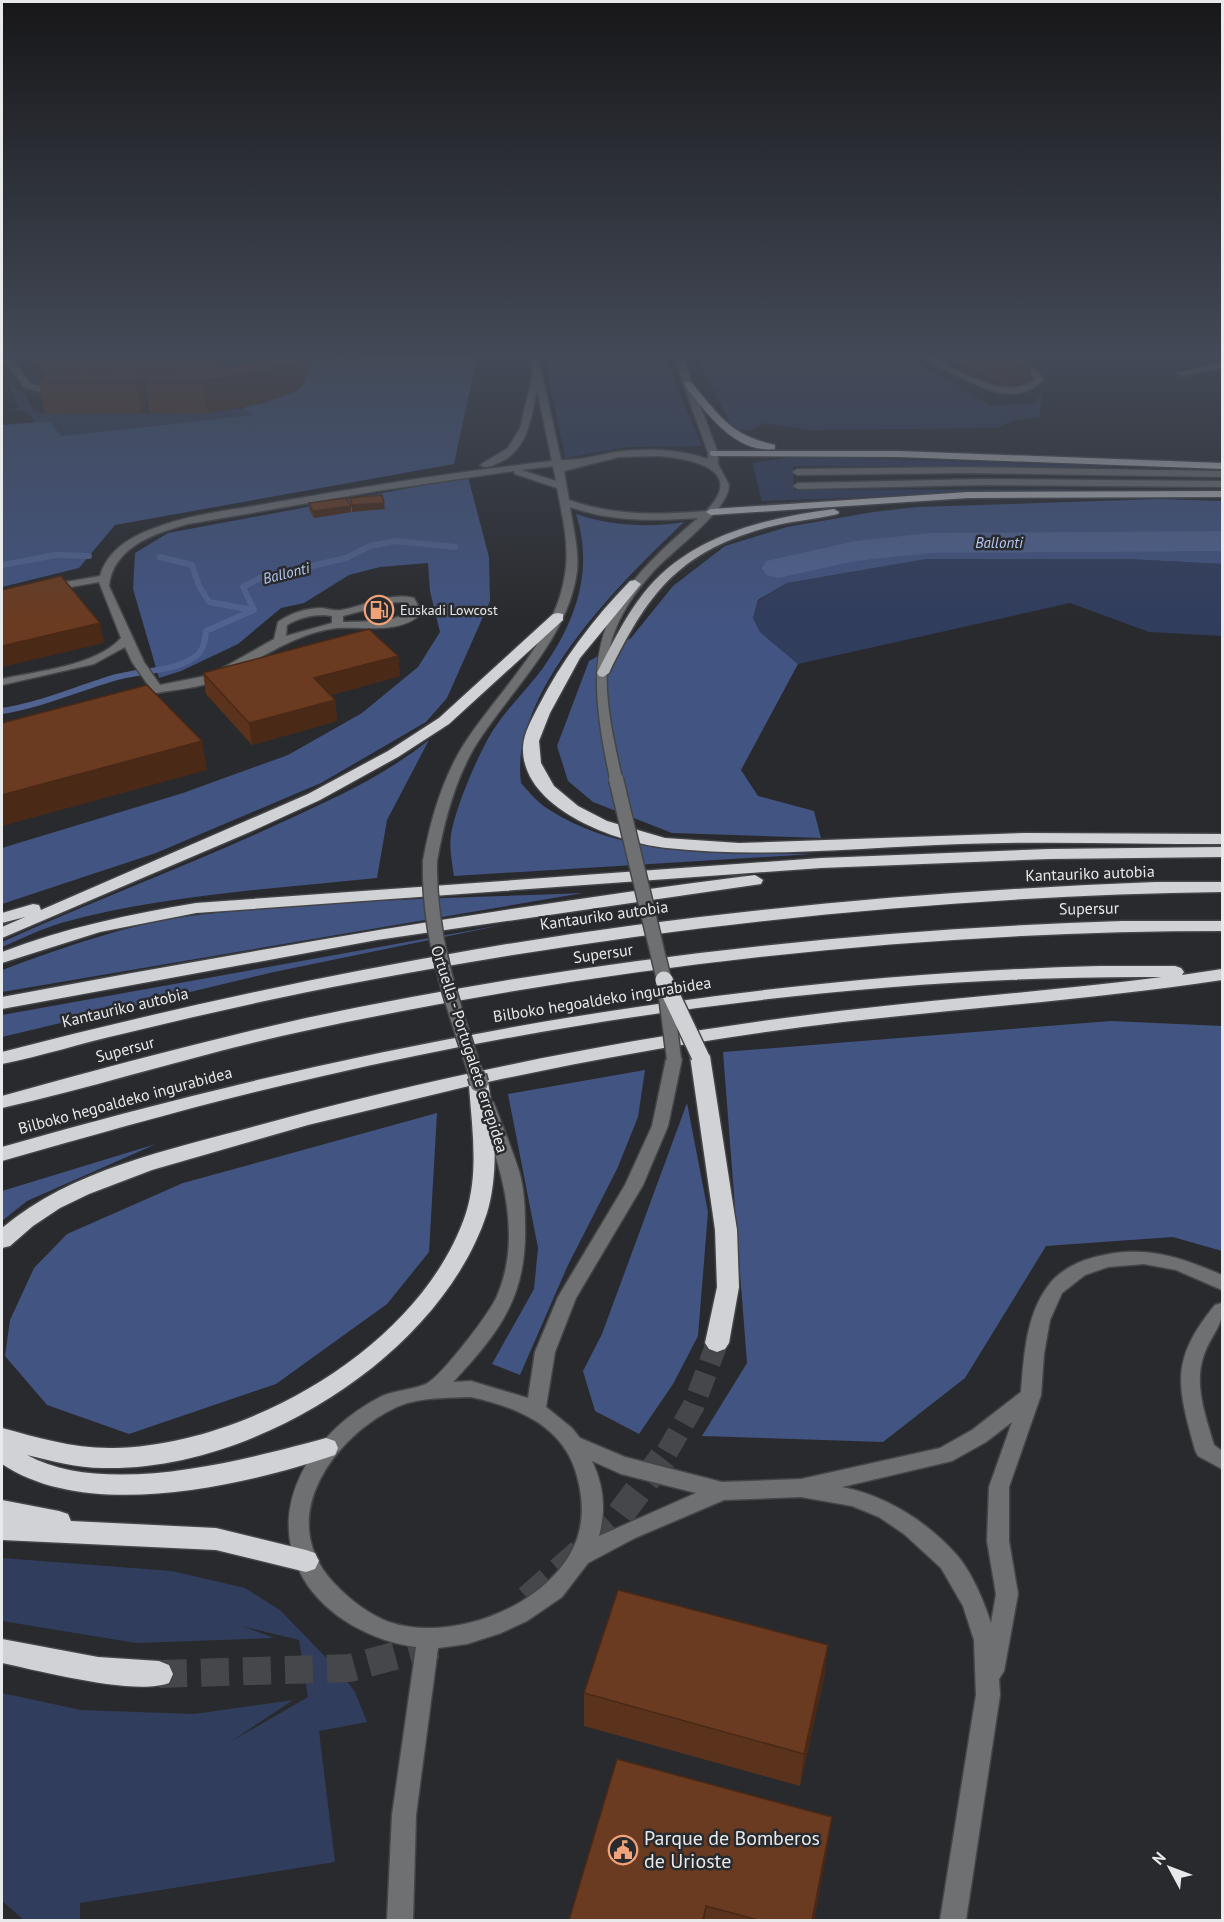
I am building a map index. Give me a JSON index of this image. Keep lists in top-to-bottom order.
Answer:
{
  "streets": {
    "highway": ["Kantauriko autobia", "Supersur", "Bilboko hegoaldeko ingurabidea"],
    "street": ["Ortuella - Portugalete errepidea"]
  },
  "water": ["Ballonti"],
  "places": {
    "fuel station": ["Euskadi Lowcost"],
    "public building": ["Parque de Bomberos de Urioste"]
  },
  "north": "top left"
}
